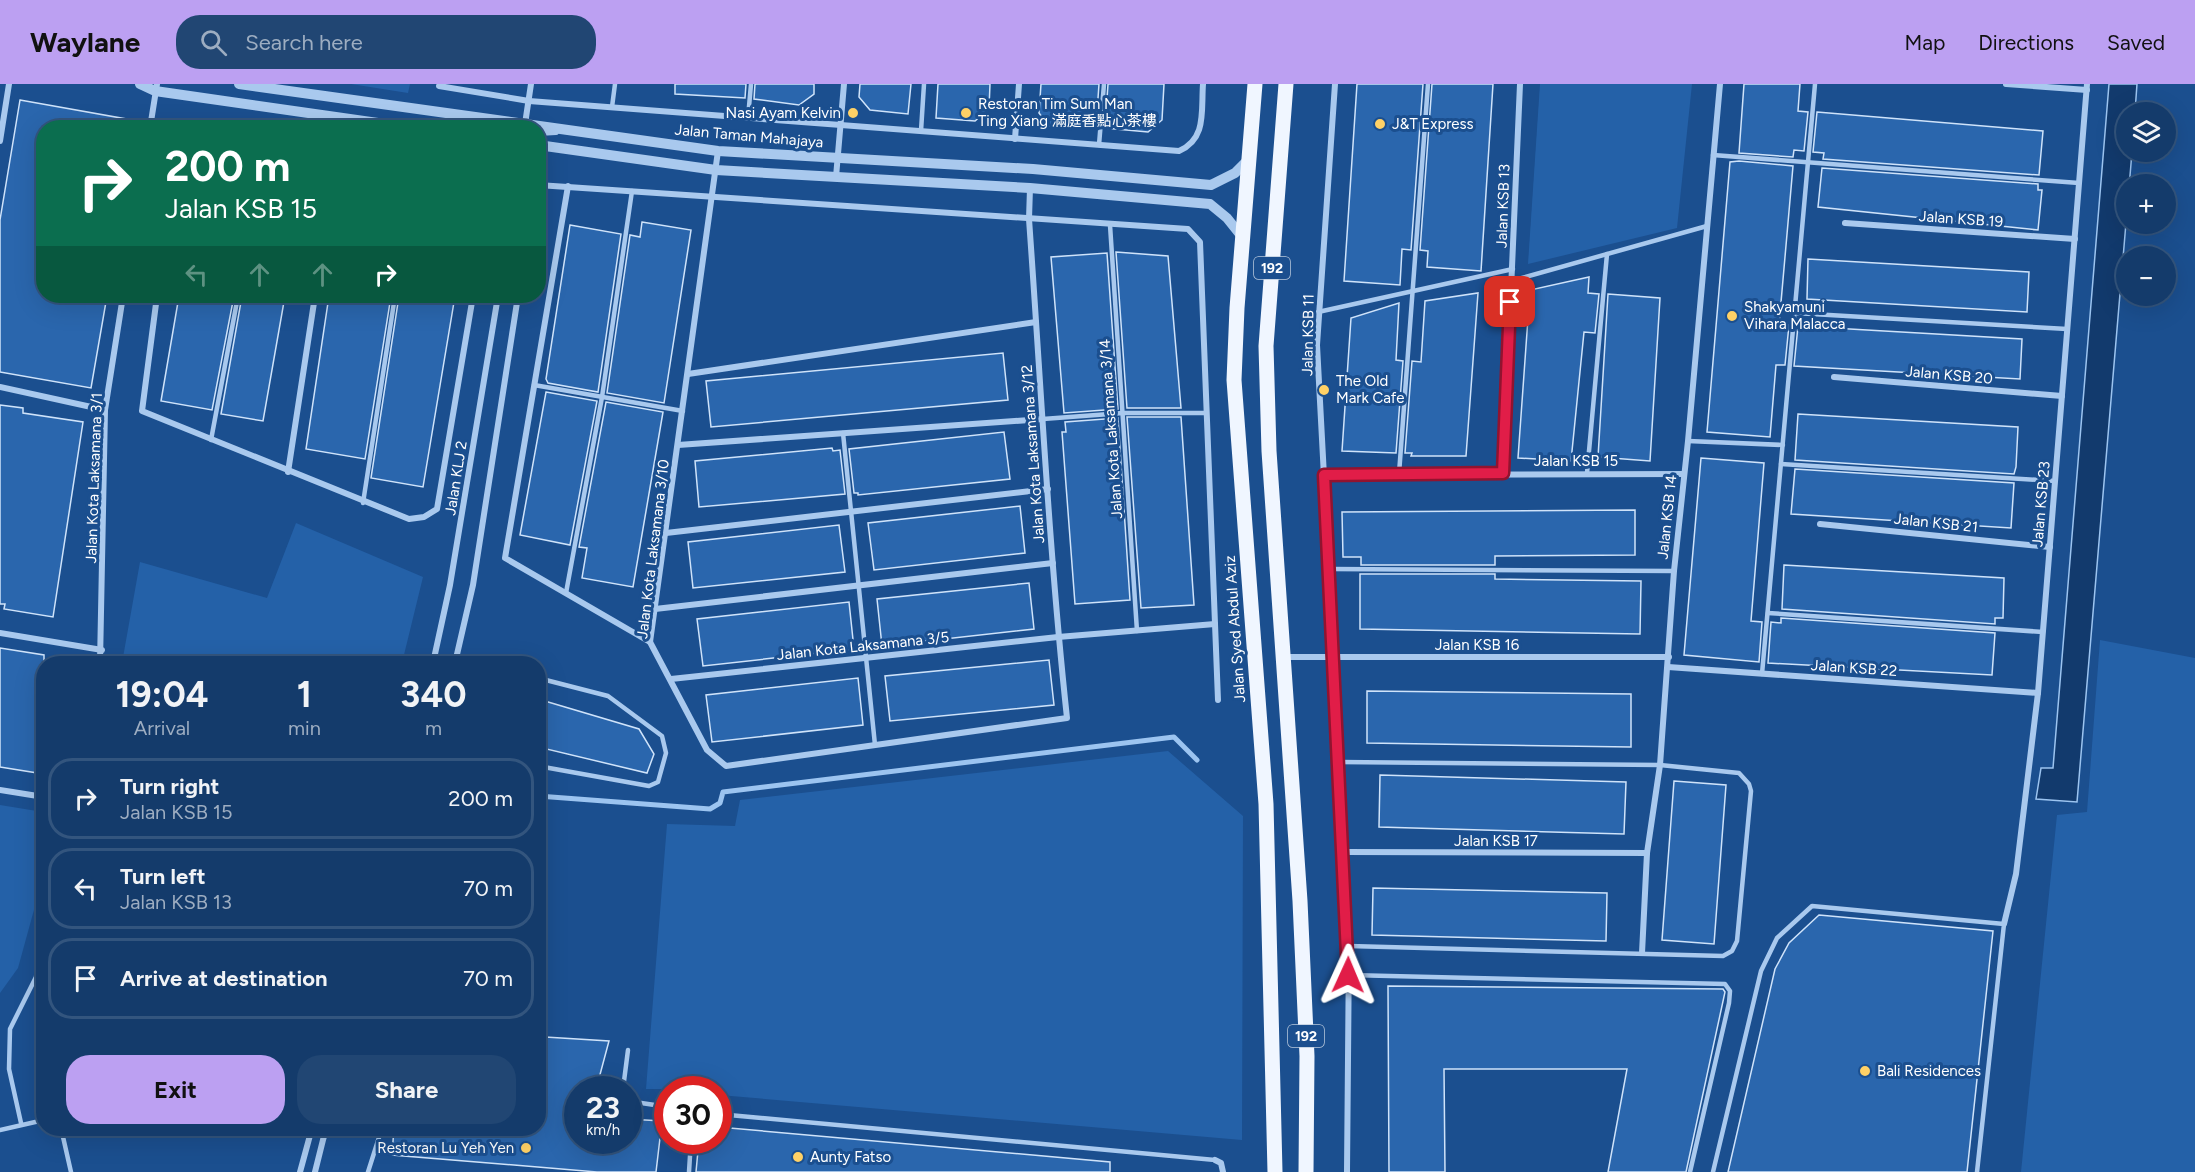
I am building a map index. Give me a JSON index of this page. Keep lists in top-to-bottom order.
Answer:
{
  "streets": {
    "main road": ["192", "Jalan Syed Abdul Aziz"],
    "street": [
      "Jalan Taman Mahajaya",
      "Jalan KSB 13",
      "Jalan KSB 19",
      "Jalan KSB 11",
      "Jalan KSB 20",
      "Jalan Kota Laksamana 3/12",
      "Jalan KSB 15",
      "Jalan Kota Laksamana 3/1",
      "Jalan KLJ 2",
      "Jalan KSB 23",
      "Jalan KSB 14",
      "Jalan KSB 21",
      "Jalan Kota Laksamana 3/10",
      "Jalan KSB 16",
      "Jalan Kota Laksamana 3/5",
      "Jalan KSB 22",
      "Jalan KSB 17"
    ],
    "lane": ["Jalan Kota Laksamana 3/14"]
  },
  "crossings": [
    ["Jalan Taman Mahajaya", "Jalan Kota Laksamana 3/10"],
    ["Jalan Taman Mahajaya", "Jalan Syed Abdul Aziz"],
    ["Jalan KSB 13", "Jalan KSB 15"],
    ["Jalan KSB 19", "Jalan KSB 23"],
    ["192", "Jalan KSB 16"],
    ["Jalan KSB 11", "Jalan KSB 15"],
    ["Jalan KSB 11", "Jalan KSB 16"],
    ["Jalan KSB 11", "Jalan KSB 17"],
    ["Jalan KSB 20", "Jalan KSB 23"],
    ["Jalan Kota Laksamana 3/14", "Jalan Kota Laksamana 3/5"],
    ["Jalan Kota Laksamana 3/12", "Jalan Kota Laksamana 3/10"],
    ["Jalan Kota Laksamana 3/12", "Jalan Kota Laksamana 3/5"],
    ["Jalan KSB 15", "Jalan KSB 14"],
    ["Jalan KSB 23", "Jalan KSB 21"],
    ["Jalan KSB 23", "Jalan KSB 22"],
    ["Jalan KSB 14", "Jalan KSB 16"],
    ["Jalan KSB 14", "Jalan KSB 22"],
    ["Jalan KSB 14", "Jalan KSB 17"],
    ["Jalan Kota Laksamana 3/10", "Jalan Kota Laksamana 3/5"]
  ],
  "places": [
    "Nasi Ayam Kelvin",
    "Restoran Tim Sum Man Ting Xiang 滿庭香點心茶樓",
    "J&T Express",
    "Shakyamuni Vihara Malacca",
    "The Old Mark Cafe",
    "Bali Residences",
    "Restoran Lu Yeh Yen",
    "Aunty Fatso"
  ],
  "page": {
    "header": "Waylane",
    "search": "Search here",
    "nav": ["Map", "Directions", "Saved"],
    "map_buttons": ["+", "−"],
    "turn": ["200 m", "Jalan KSB 15"],
    "eta": [
      "19:04",
      "Arrival",
      "1",
      "min",
      "340",
      "m"
    ],
    "list": [
      {
        "name": "Turn right",
        "note": "Jalan KSB 15",
        "value": "200 m"
      },
      {
        "name": "Turn left",
        "note": "Jalan KSB 13",
        "value": "70 m"
      },
      {
        "name": "Arrive at destination",
        "value": "70 m"
      }
    ],
    "buttons": ["Exit", "Share"],
    "speed": "23 km/h",
    "limit": "30"
  }
}
